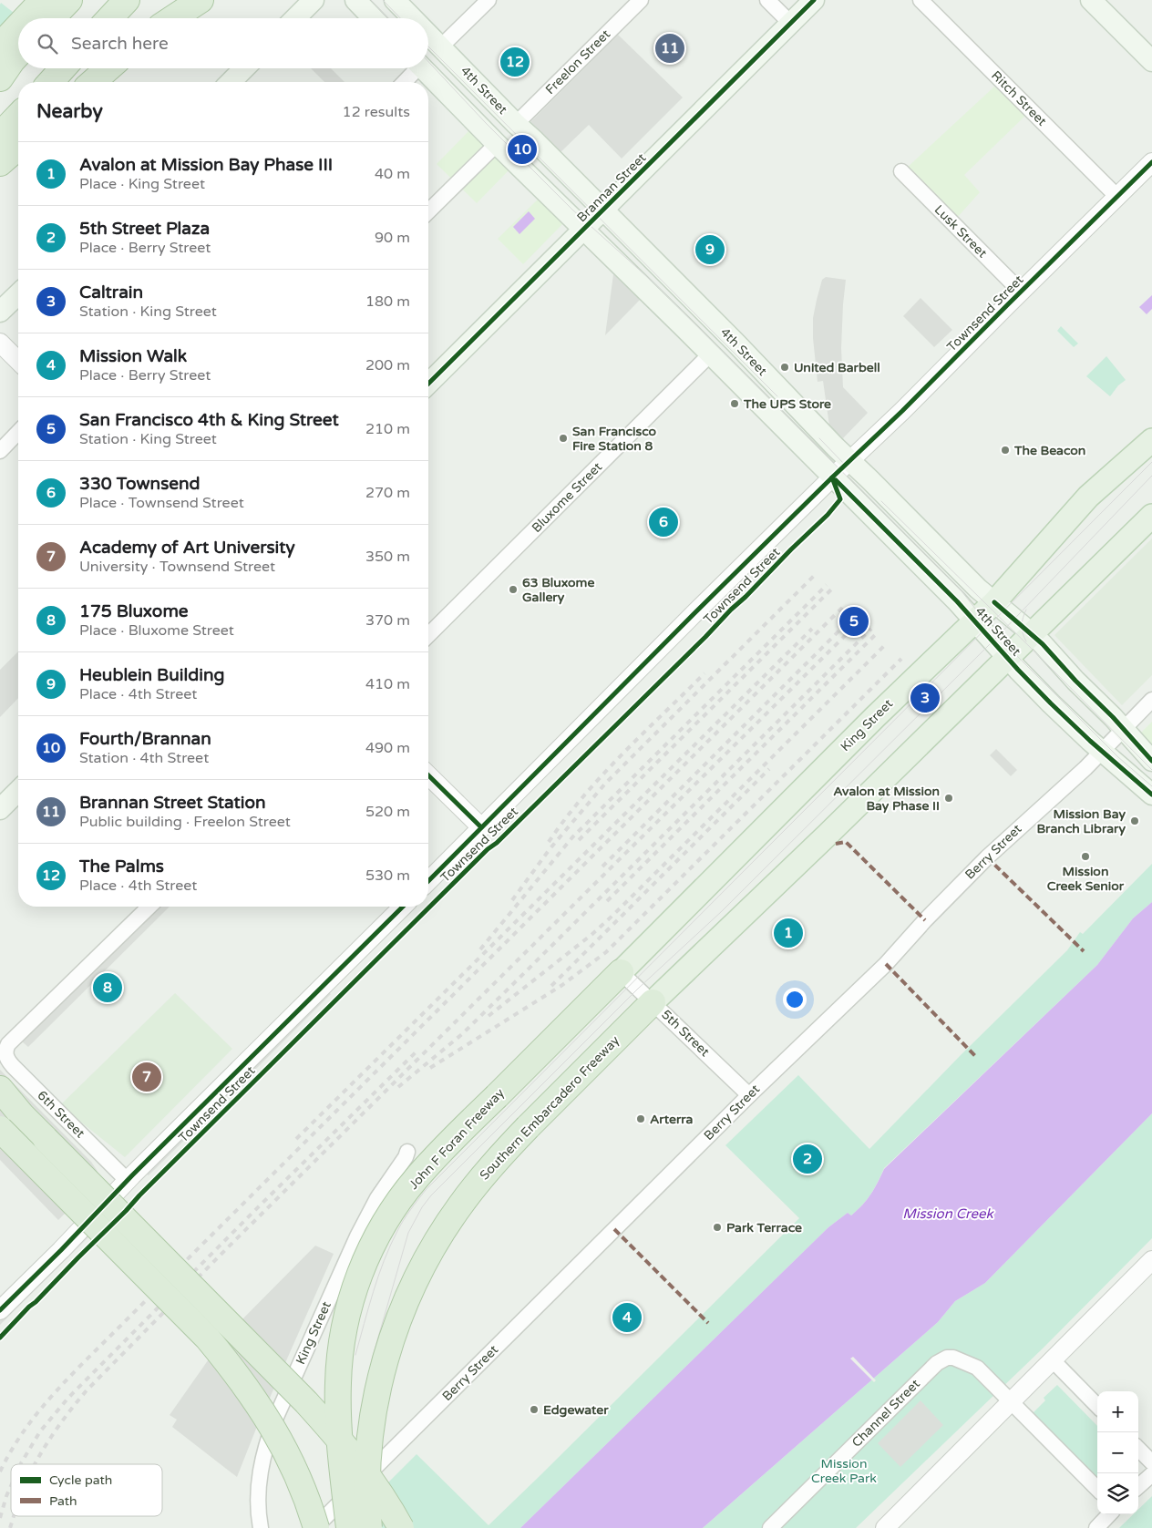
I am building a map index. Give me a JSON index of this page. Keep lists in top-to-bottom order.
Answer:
{
  "streets": {
    "highway": ["Southern Embarcadero Freeway", "John F Foran Freeway"],
    "main road": ["4th Street", "Brannan Street", "King Street"],
    "street": [
      "Freelon Street",
      "Ritch Street",
      "Lusk Street",
      "Townsend Street",
      "Bluxome Street",
      "Berry Street",
      "5th Street",
      "6th Street",
      "Channel Street"
    ]
  },
  "crossings": [
    ["Freelon Street", "4th Street"],
    ["4th Street", "Brannan Street"],
    ["4th Street", "Townsend Street"],
    ["4th Street", "Bluxome Street"],
    ["4th Street", "King Street"],
    ["4th Street", "Berry Street"],
    ["Ritch Street", "Townsend Street"],
    ["Lusk Street", "Townsend Street"],
    ["Townsend Street", "6th Street"],
    ["King Street", "5th Street"],
    ["King Street", "John F Foran Freeway"],
    ["Berry Street", "5th Street"],
    ["5th Street", "Southern Embarcadero Freeway"],
    ["5th Street", "John F Foran Freeway"]
  ],
  "water": ["Mission Creek"],
  "parks": ["Mission Creek Park"],
  "places": [
    "United Barbell",
    "The UPS Store",
    "San Francisco Fire Station 8",
    "The Beacon",
    "63 Bluxome Gallery",
    "Avalon at Mission Bay Phase II",
    "Mission Bay Branch Library",
    "Mission Creek Senior",
    "Arterra",
    "Park Terrace",
    "Edgewater"
  ],
  "legend": ["Cycle path", "Path"],
  "page": {
    "search": "Search here",
    "pins": [
      "11",
      "12",
      "10",
      "9",
      "6",
      "5",
      "3",
      "1",
      "8",
      "7",
      "2",
      "4"
    ],
    "heading": ["Nearby", "12 results"],
    "list": [
      {
        "mark": "1",
        "name": "Avalon at Mission Bay Phase III",
        "note": "Place · King Street",
        "value": "40 m"
      },
      {
        "mark": "2",
        "name": "5th Street Plaza",
        "note": "Place · Berry Street",
        "value": "90 m"
      },
      {
        "mark": "3",
        "name": "Caltrain",
        "note": "Station · King Street",
        "value": "180 m"
      },
      {
        "mark": "4",
        "name": "Mission Walk",
        "note": "Place · Berry Street",
        "value": "200 m"
      },
      {
        "mark": "5",
        "name": "San Francisco 4th & King Street",
        "note": "Station · King Street",
        "value": "210 m"
      },
      {
        "mark": "6",
        "name": "330 Townsend",
        "note": "Place · Townsend Street",
        "value": "270 m"
      },
      {
        "mark": "7",
        "name": "Academy of Art University",
        "note": "University · Townsend Street",
        "value": "350 m"
      },
      {
        "mark": "8",
        "name": "175 Bluxome",
        "note": "Place · Bluxome Street",
        "value": "370 m"
      },
      {
        "mark": "9",
        "name": "Heublein Building",
        "note": "Place · 4th Street",
        "value": "410 m"
      },
      {
        "mark": "10",
        "name": "Fourth/Brannan",
        "note": "Station · 4th Street",
        "value": "490 m"
      },
      {
        "mark": "11",
        "name": "Brannan Street Station",
        "note": "Public building · Freelon Street",
        "value": "520 m"
      },
      {
        "mark": "12",
        "name": "The Palms",
        "note": "Place · 4th Street",
        "value": "530 m"
      }
    ],
    "map_buttons": ["+", "−"]
  }
}
